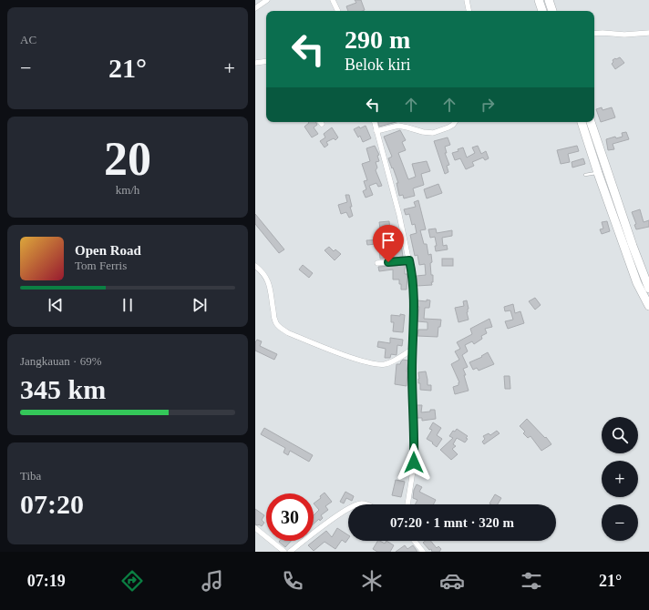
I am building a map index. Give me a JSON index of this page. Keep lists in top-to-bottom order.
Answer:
{
  "page": {
    "tile": [
      "AC",
      ["20", "km/h"],
      ["Jangkauan · 69%", "345 km"],
      ["Tiba", "07:20"]
    ],
    "turn": ["290 m", "Belok kiri"],
    "heat": ["−", "21°", "+"],
    "song": ["Open Road", "Tom Ferris"],
    "map_buttons": ["+", "−"],
    "limit": "30",
    "trip": "07:20 · 1 mnt · 320 m",
    "tabs": ["07:19", "21°"]
  }
}
